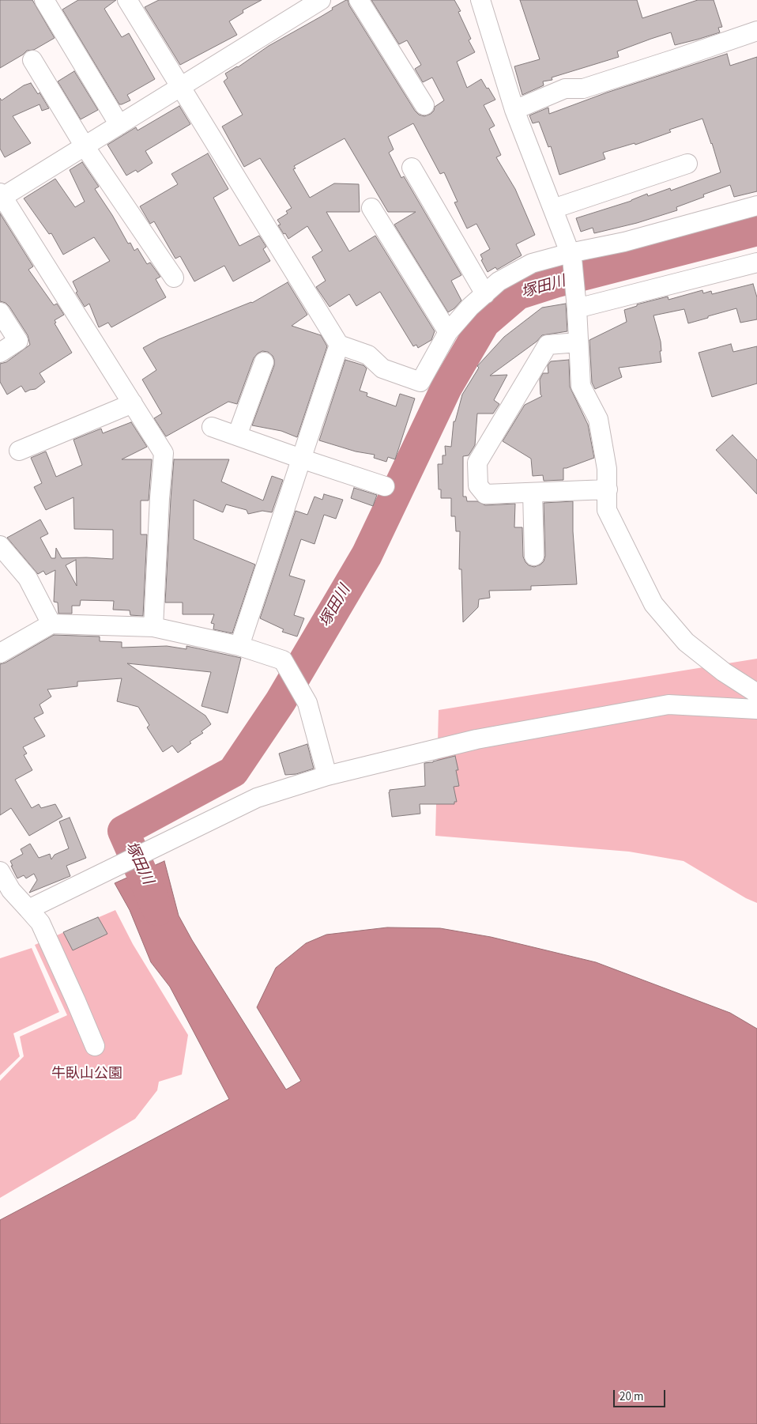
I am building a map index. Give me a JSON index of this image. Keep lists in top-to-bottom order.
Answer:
{
  "water": ["塚田川"],
  "parks": ["牛臥山公園"],
  "scale_bar": "20 m"
}
